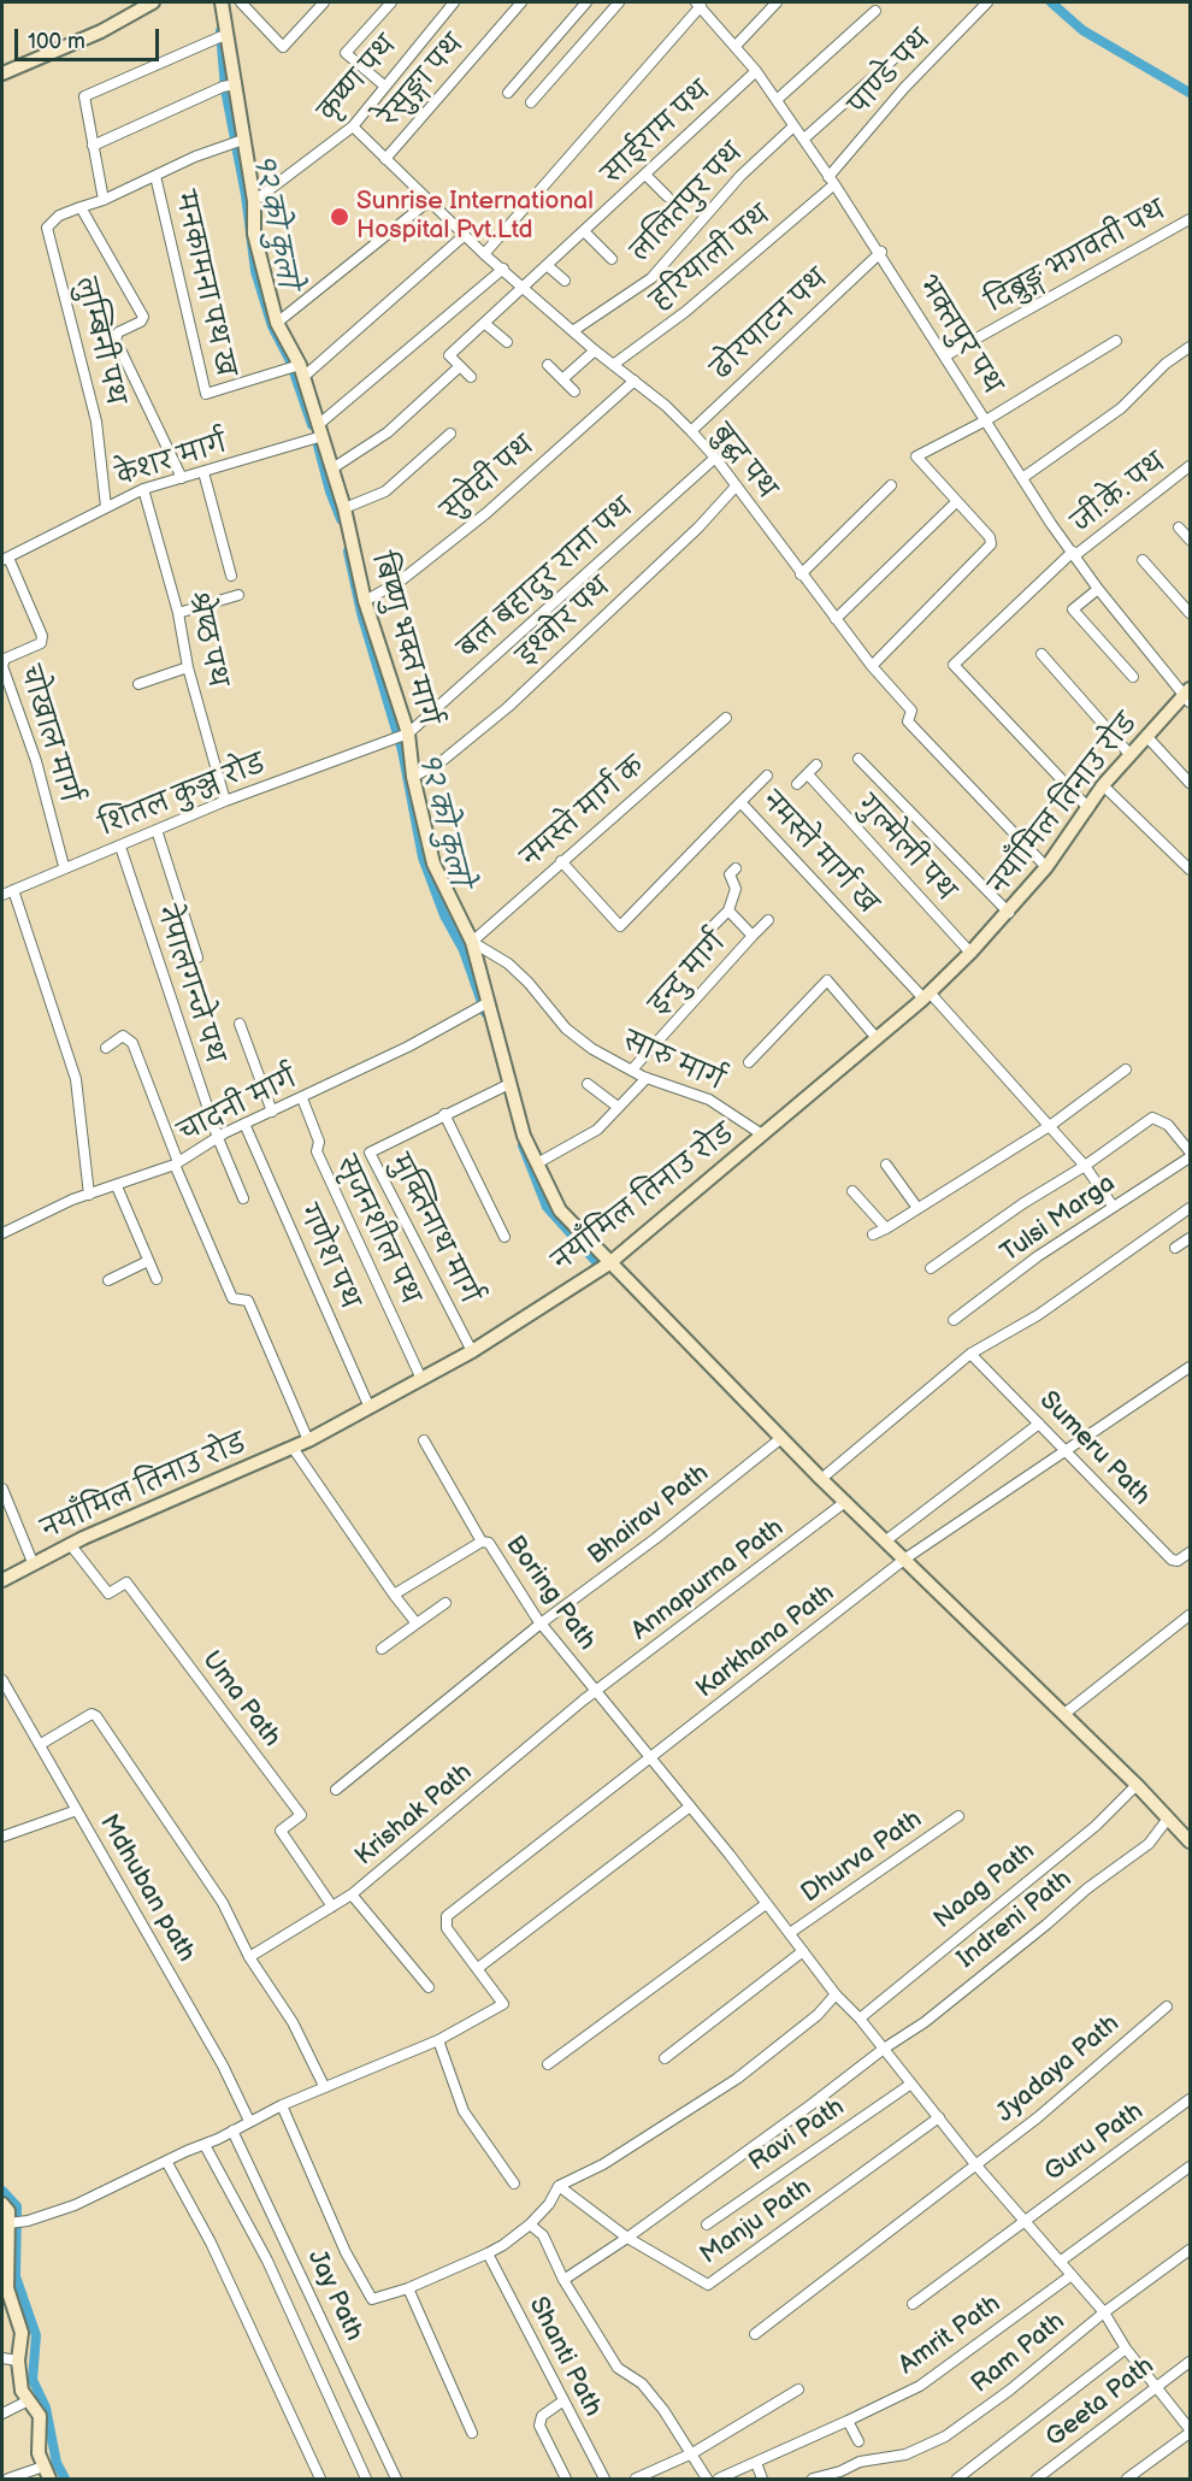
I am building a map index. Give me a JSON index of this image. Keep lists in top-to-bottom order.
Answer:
{
  "streets": {
    "street": [
      "पाण्डे पथ",
      "कृष्ण पथ",
      "रेसुङ्गा पथ",
      "साईराम पथ",
      "ललितपुर पथ",
      "दिब्रुङ्ग भगवती पथ",
      "हरियाली पथ",
      "मनकामना पथ ख",
      "ढोरपाटन पथ",
      "भक्तपुर पथ",
      "लुम्बिनी पथ",
      "केशर मार्ग",
      "बुद्ध पथ",
      "सुवेदी पथ",
      "जी.के. पथ",
      "बल बहादुर राना पथ",
      "इश्वोर पथ",
      "श्रेष्ठ पथ",
      "बिष्णु भक्त मार्ग",
      "चोखाल मार्ग",
      "शितल कुञ्ज रोड",
      "नयाँमिल तिनाउ रोड",
      "नमस्ते मार्ग क",
      "गुल्मेली पथ",
      "नमस्ते मार्ग ख",
      "इन्दु मार्ग",
      "नेपालगन्जे पथ",
      "सारु मार्ग",
      "चादनी मार्ग",
      "Tulsi Marga",
      "मुक्तिनाथ मार्ग",
      "सृजनशील पथ",
      "गणेश पथ",
      "Sumeru Path",
      "Bhairav Path",
      "Annapurna Path",
      "Boring Path",
      "Karkhana Path",
      "Uma Path",
      "Krishak Path",
      "Dhurva Path",
      "Naag Path",
      "Mdhuban path",
      "Indreni Path",
      "Jyadaya Path",
      "Ravi Path",
      "Guru Path",
      "Manju Path",
      "Jay Path",
      "Amrit Path",
      "Ram Path",
      "Shanti Path",
      "Geeta Path"
    ]
  },
  "crossings": [
    ["पाण्डे पथ", "हरियाली पथ"],
    ["पाण्डे पथ", "भक्तपुर पथ"],
    ["कृष्ण पथ", "बुद्ध पथ"],
    ["कृष्ण पथ", "बिष्णु भक्त मार्ग"],
    ["रेसुङ्गा पथ", "बुद्ध पथ"],
    ["साईराम पथ", "भक्तपुर पथ"],
    ["साईराम पथ", "बुद्ध पथ"],
    ["ललितपुर पथ", "भक्तपुर पथ"],
    ["ललितपुर पथ", "बुद्ध पथ"],
    ["दिब्रुङ्ग भगवती पथ", "भक्तपुर पथ"],
    ["हरियाली पथ", "भक्तपुर पथ"],
    ["हरियाली पथ", "बुद्ध पथ"],
    ["मनकामना पथ ख", "बिष्णु भक्त मार्ग"],
    ["ढोरपाटन पथ", "भक्तपुर पथ"],
    ["ढोरपाटन पथ", "बुद्ध पथ"],
    ["भक्तपुर पथ", "जी.के. पथ"],
    ["भक्तपुर पथ", "नयाँमिल तिनाउ रोड"],
    ["लुम्बिनी पथ", "केशर मार्ग"],
    ["केशर मार्ग", "श्रेष्ठ पथ"],
    ["केशर मार्ग", "बिष्णु भक्त मार्ग"],
    ["केशर मार्ग", "चोखाल मार्ग"],
    ["बुद्ध पथ", "सुवेदी पथ"],
    ["बुद्ध पथ", "बल बहादुर राना पथ"],
    ["बुद्ध पथ", "इश्वोर पथ"],
    ["बुद्ध पथ", "नयाँमिल तिनाउ रोड"],
    ["सुवेदी पथ", "बिष्णु भक्त मार्ग"],
    ["जी.के. पथ", "नयाँमिल तिनाउ रोड"],
    ["बल बहादुर राना पथ", "बिष्णु भक्त मार्ग"],
    ["बल बहादुर राना पथ", "शितल कुञ्ज रोड"],
    ["इश्वोर पथ", "बिष्णु भक्त मार्ग"],
    ["श्रेष्ठ पथ", "शितल कुञ्ज रोड"],
    ["बिष्णु भक्त मार्ग", "शितल कुञ्ज रोड"],
    ["बिष्णु भक्त मार्ग", "नयाँमिल तिनाउ रोड"],
    ["बिष्णु भक्त मार्ग", "नमस्ते मार्ग क"],
    ["बिष्णु भक्त मार्ग", "सारु मार्ग"],
    ["बिष्णु भक्त मार्ग", "चादनी मार्ग"],
    ["बिष्णु भक्त मार्ग", "मुक्तिनाथ मार्ग"],
    ["बिष्णु भक्त मार्ग", "Bhairav Path"],
    ["बिष्णु भक्त मार्ग", "Annapurna Path"],
    ["बिष्णु भक्त मार्ग", "Karkhana Path"],
    ["बिष्णु भक्त मार्ग", "Naag Path"],
    ["बिष्णु भक्त मार्ग", "Indreni Path"],
    ["चोखाल मार्ग", "शितल कुञ्ज रोड"],
    ["शितल कुञ्ज रोड", "नेपालगन्जे पथ"],
    ["नयाँमिल तिनाउ रोड", "गुल्मेली पथ"],
    ["नयाँमिल तिनाउ रोड", "नमस्ते मार्ग ख"],
    ["नयाँमिल तिनाउ रोड", "सारु मार्ग"],
    ["नयाँमिल तिनाउ रोड", "मुक्तिनाथ मार्ग"],
    ["नयाँमिल तिनाउ रोड", "सृजनशील पथ"],
    ["नयाँमिल तिनाउ रोड", "गणेश पथ"],
    ["नयाँमिल तिनाउ रोड", "Uma Path"],
    ["नमस्ते मार्ग क", "नमस्ते मार्ग ख"],
    ["नमस्ते मार्ग क", "सारु मार्ग"],
    ["नमस्ते मार्ग ख", "Tulsi Marga"],
    ["इन्दु मार्ग", "सारु मार्ग"],
    ["नेपालगन्जे पथ", "चादनी मार्ग"],
    ["चादनी मार्ग", "सृजनशील पथ"],
    ["चादनी मार्ग", "गणेश पथ"],
    ["Sumeru Path", "Karkhana Path"],
    ["Bhairav Path", "Boring Path"],
    ["Annapurna Path", "Boring Path"],
    ["Annapurna Path", "Krishak Path"],
    ["Boring Path", "Karkhana Path"],
    ["Boring Path", "Krishak Path"],
    ["Boring Path", "Dhurva Path"],
    ["Boring Path", "Naag Path"],
    ["Boring Path", "Indreni Path"],
    ["Boring Path", "Jyadaya Path"],
    ["Boring Path", "Ravi Path"],
    ["Boring Path", "Guru Path"],
    ["Boring Path", "Manju Path"],
    ["Boring Path", "Amrit Path"],
    ["Boring Path", "Ram Path"],
    ["Boring Path", "Geeta Path"],
    ["Uma Path", "Krishak Path"],
    ["Indreni Path", "Manju Path"]
  ],
  "water": ["१२ को कुलो"],
  "places": ["Sunrise International Hospital Pvt.Ltd"],
  "scale_bar": "100 m"
}
